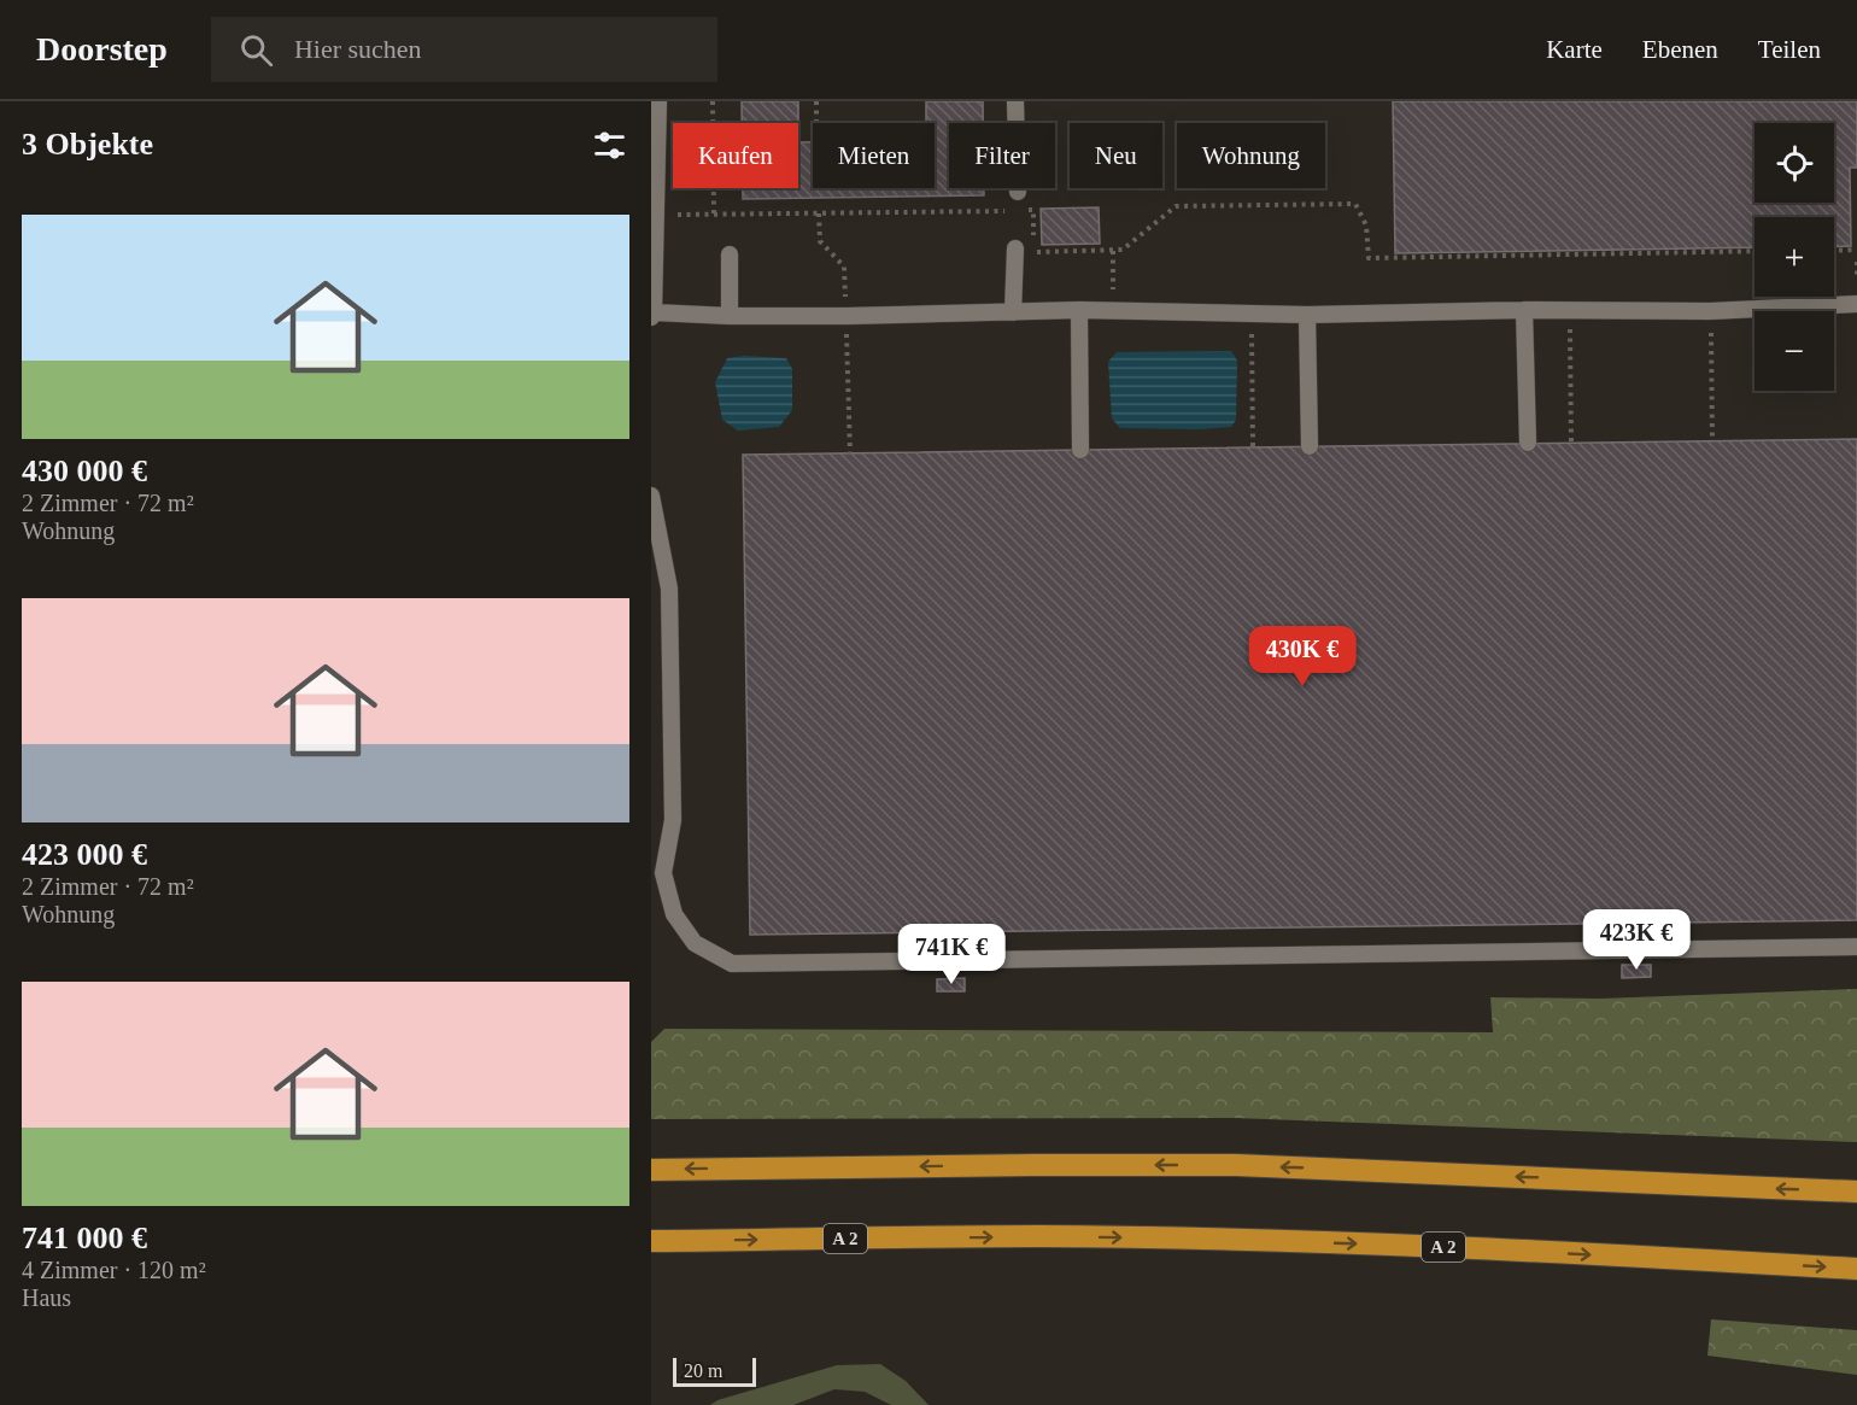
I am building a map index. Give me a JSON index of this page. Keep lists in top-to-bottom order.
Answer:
{
  "streets": {
    "highway": ["A 2"]
  },
  "scale_bar": "20 m",
  "page": {
    "header": "Doorstep",
    "search": "Hier suchen",
    "nav": ["Karte", "Ebenen", "Teilen"],
    "heading": "3 Objekte",
    "map_buttons": ["+", "−"],
    "chip": [
      "Kaufen",
      "Mieten",
      "Filter",
      "Neu",
      "Wohnung"
    ],
    "list": [
      {
        "name": "430 000 €",
        "note": "2 Zimmer · 72 m² · Wohnung"
      },
      {
        "name": "423 000 €",
        "note": "2 Zimmer · 72 m² · Wohnung"
      },
      {
        "name": "741 000 €",
        "note": "4 Zimmer · 120 m² · Haus"
      }
    ],
    "price": ["430K €", "423K €", "741K €"],
    "scale": "20 m"
  }
}
